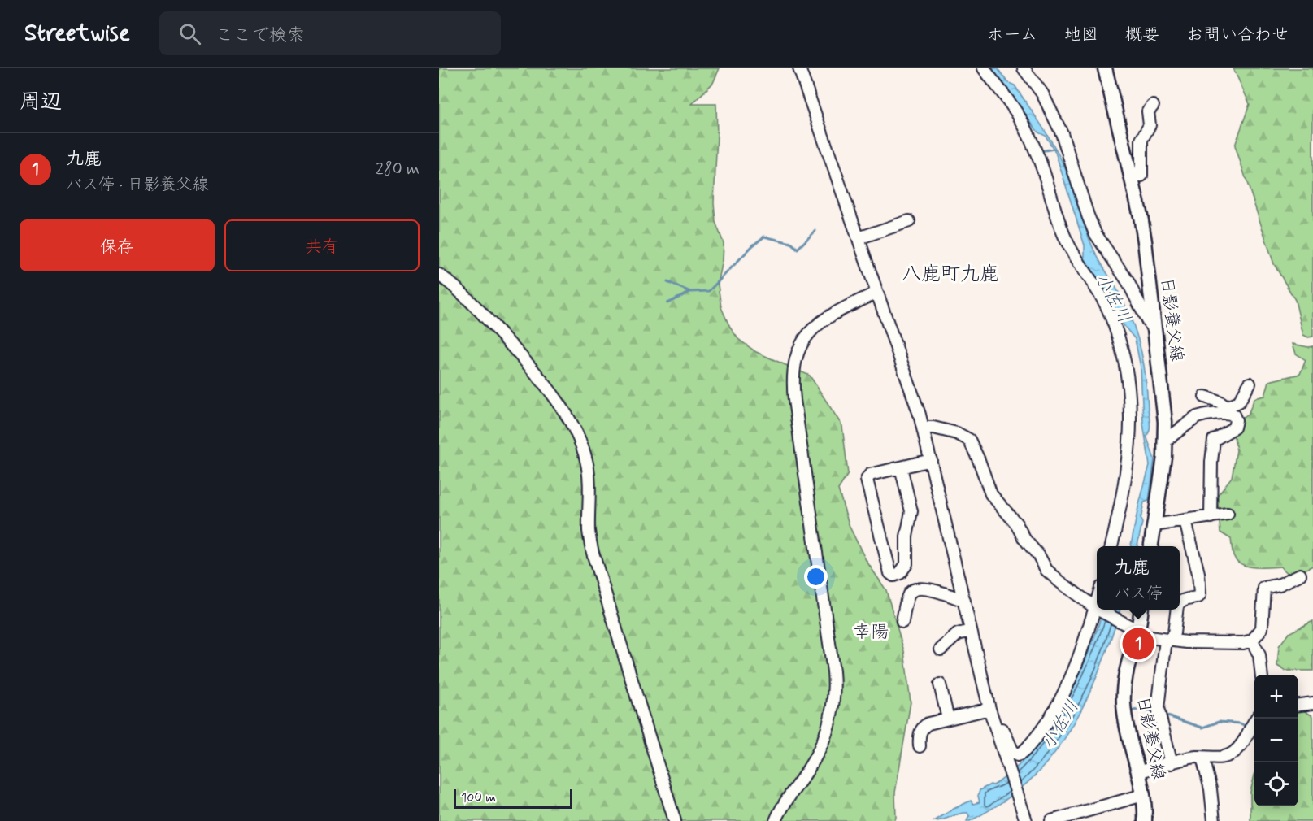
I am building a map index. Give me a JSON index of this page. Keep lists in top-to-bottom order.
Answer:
{
  "streets": {
    "main road": ["日影養父線"]
  },
  "districts": ["八鹿町九鹿", "幸陽"],
  "water": ["小佐川"],
  "scale_bar": "100 m",
  "page": {
    "header": "Streetwise",
    "search": "ここで検索",
    "nav": [
      "ホーム",
      "地図",
      "概要",
      "お問い合わせ"
    ],
    "heading": "周辺",
    "list": [
      {
        "mark": "1",
        "name": "九鹿",
        "note": "バス停 · 日影養父線",
        "value": "280 m"
      }
    ],
    "buttons": ["保存", "共有"],
    "popup": ["九鹿", "バス停"],
    "pins": "1",
    "map_buttons": ["+", "−"],
    "scale": "100 m"
  }
}
